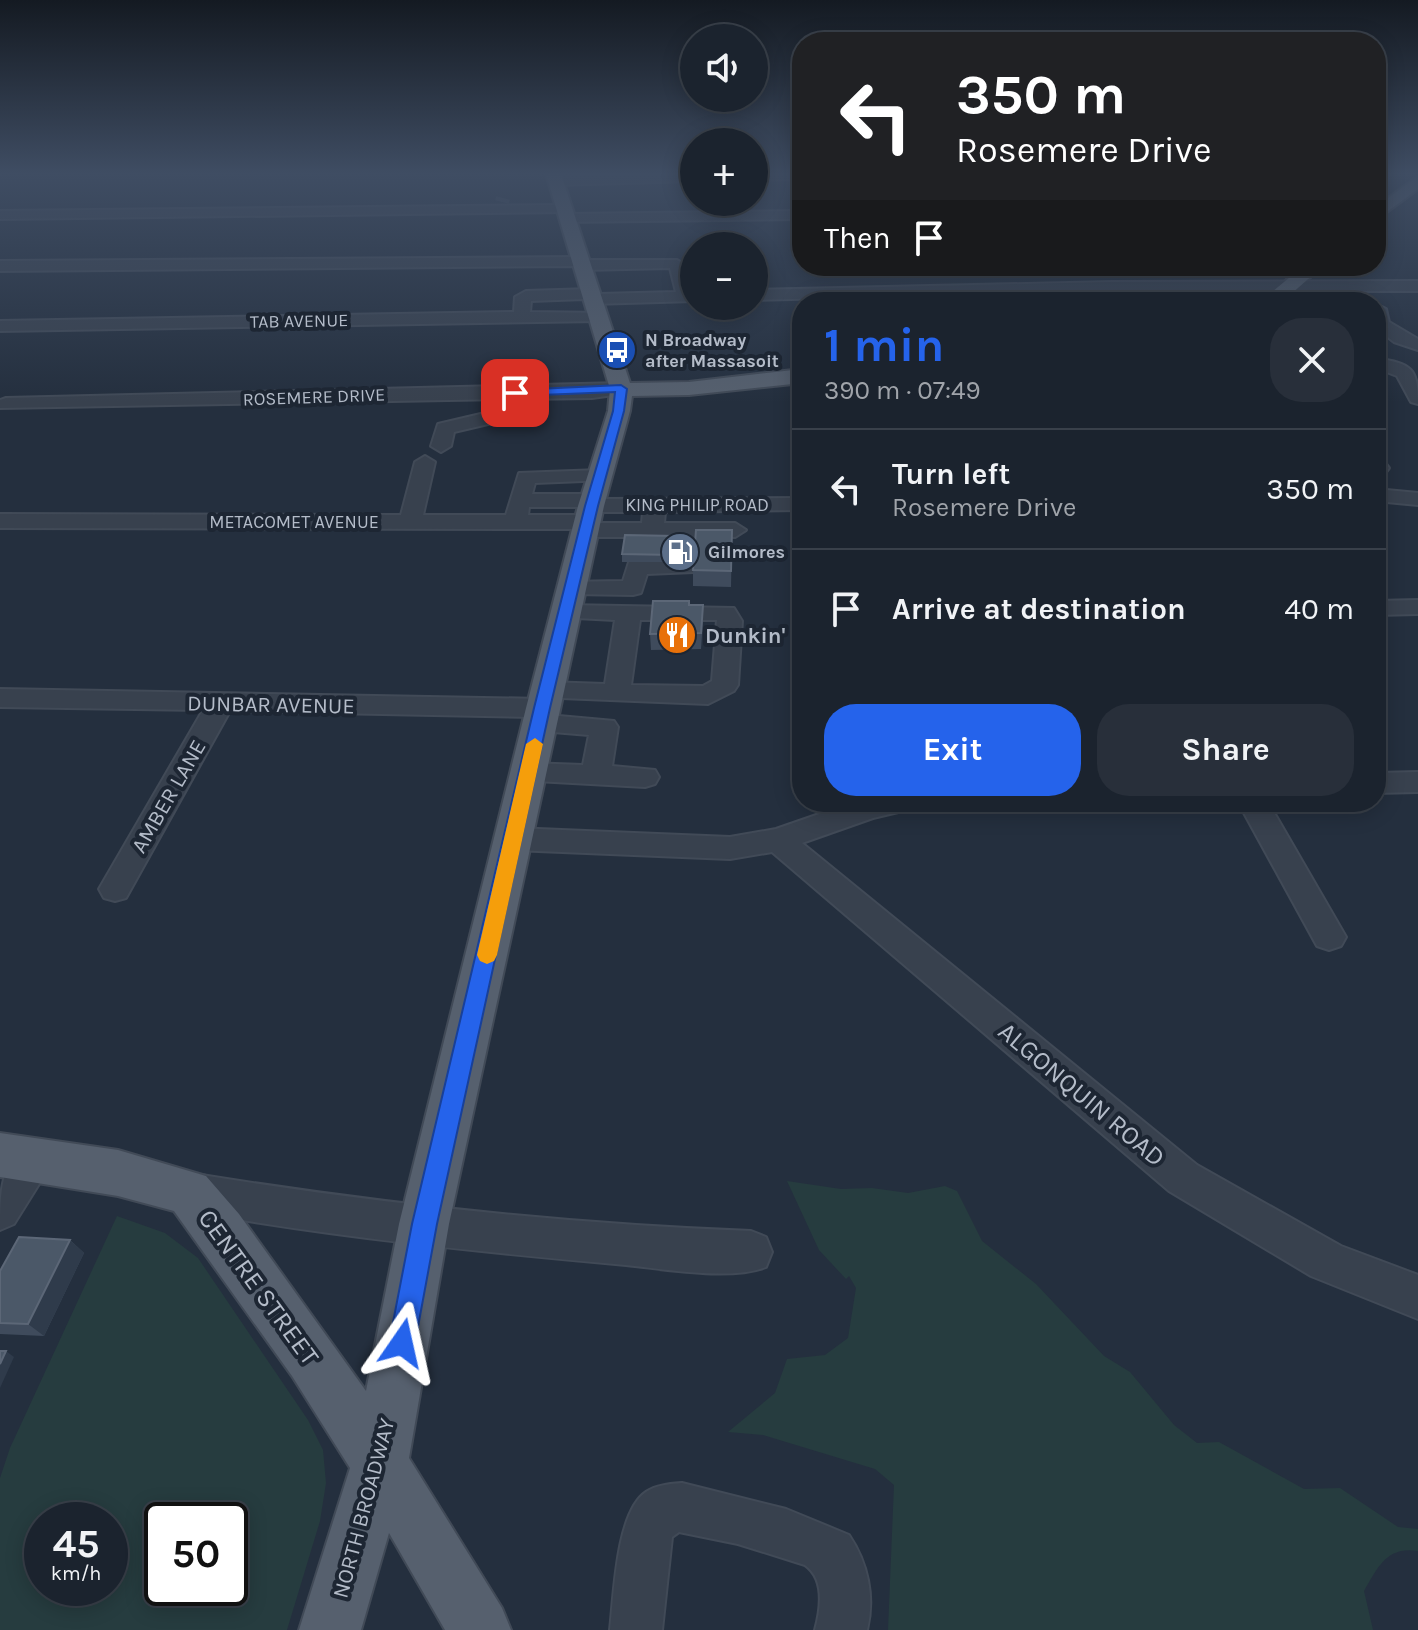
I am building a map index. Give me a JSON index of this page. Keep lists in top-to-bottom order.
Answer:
{
  "streets": {
    "main road": ["CENTRE STREET", "NORTH BROADWAY"],
    "street": [
      "TAB AVENUE",
      "ROSEMERE DRIVE",
      "KING PHILIP ROAD",
      "METACOMET AVENUE",
      "DUNBAR AVENUE",
      "AMBER LANE",
      "ALGONQUIN ROAD"
    ]
  },
  "crossings": [
    ["TAB AVENUE", "NORTH BROADWAY"],
    ["ROSEMERE DRIVE", "NORTH BROADWAY"],
    ["KING PHILIP ROAD", "METACOMET AVENUE"],
    ["KING PHILIP ROAD", "NORTH BROADWAY"],
    ["METACOMET AVENUE", "NORTH BROADWAY"],
    ["DUNBAR AVENUE", "AMBER LANE"],
    ["DUNBAR AVENUE", "NORTH BROADWAY"],
    ["CENTRE STREET", "NORTH BROADWAY"]
  ],
  "places": {
    "bus stop": ["N Broadway after Massasoit"],
    "fuel station": ["Gilmores"],
    "restaurant": ["Dunkin'"]
  },
  "page": {
    "map_buttons": ["+", "−"],
    "turn": ["350 m", "Rosemere Drive"],
    "then": "Then",
    "heading": ["1 min", "390 m · 07:49"],
    "list": [
      {
        "name": "Turn left",
        "note": "Rosemere Drive",
        "value": "350 m"
      },
      {
        "name": "Arrive at destination",
        "value": "40 m"
      }
    ],
    "buttons": ["Exit", "Share"],
    "speed": "45 km/h",
    "limit": "50"
  }
}
